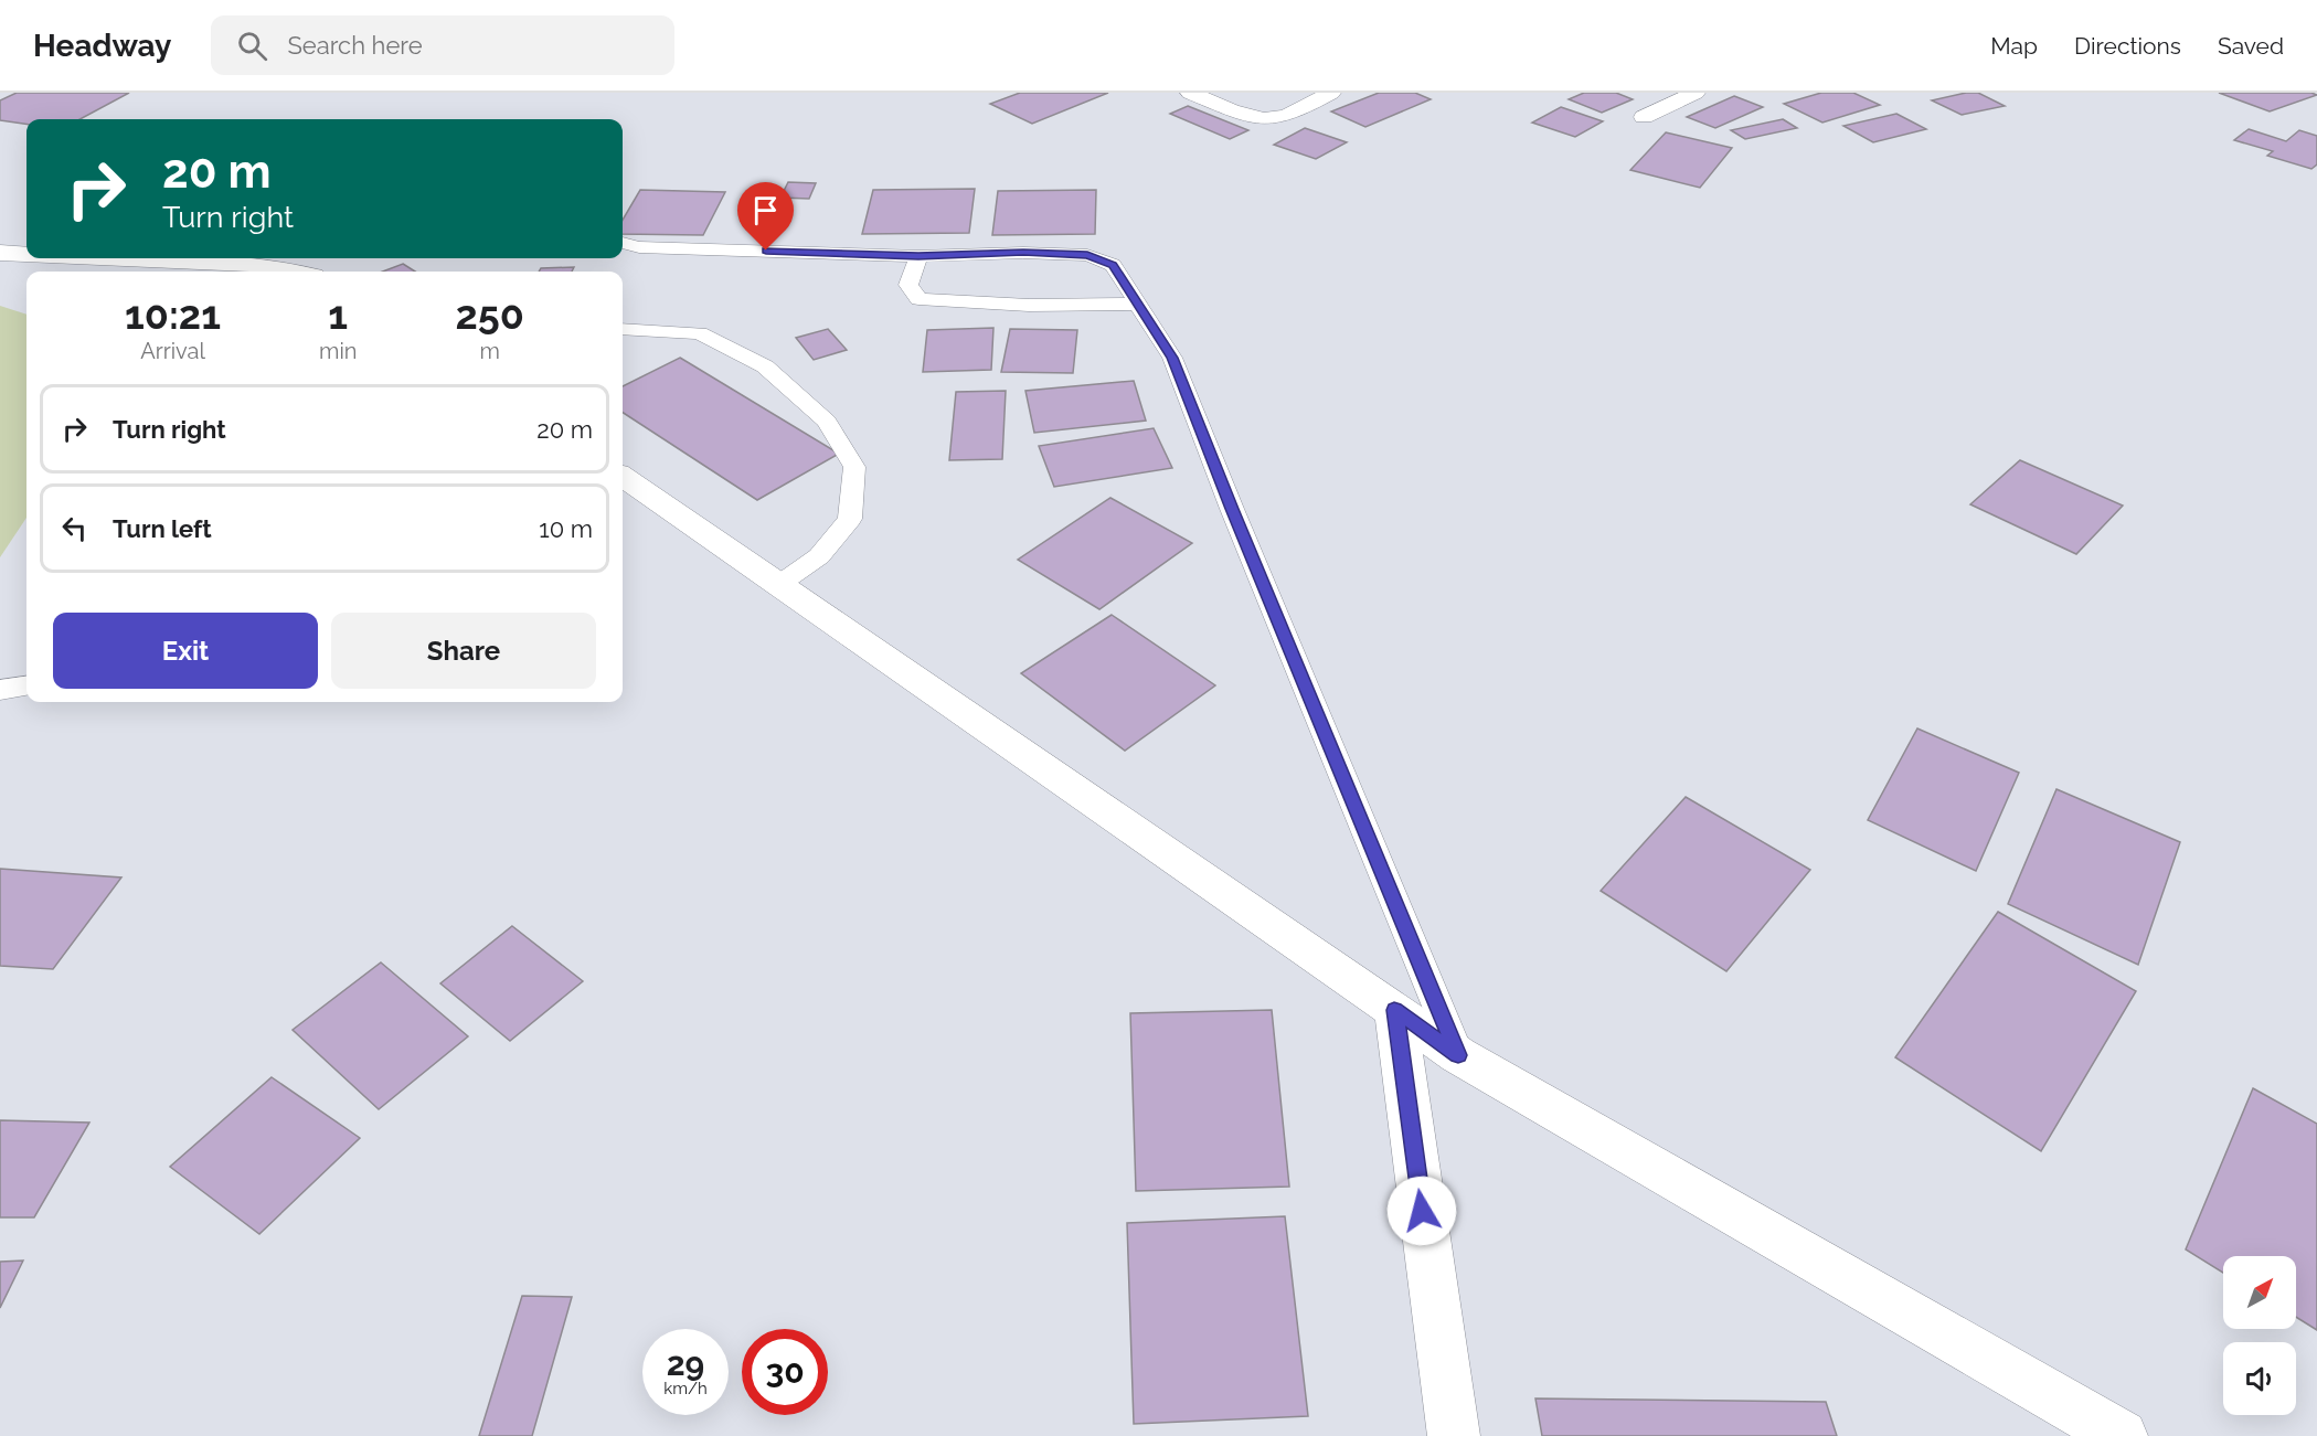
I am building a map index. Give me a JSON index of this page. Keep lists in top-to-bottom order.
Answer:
{
  "north": "top right",
  "page": {
    "header": "Headway",
    "search": "Search here",
    "nav": ["Map", "Directions", "Saved"],
    "turn": ["20 m", "Turn right"],
    "eta": [
      "10:21",
      "Arrival",
      "1",
      "min",
      "250",
      "m"
    ],
    "list": [
      {
        "name": "Turn right",
        "value": "20 m"
      },
      {
        "name": "Turn left",
        "value": "10 m"
      }
    ],
    "buttons": ["Exit", "Share"],
    "speed": "29 km/h",
    "limit": "30"
  }
}
